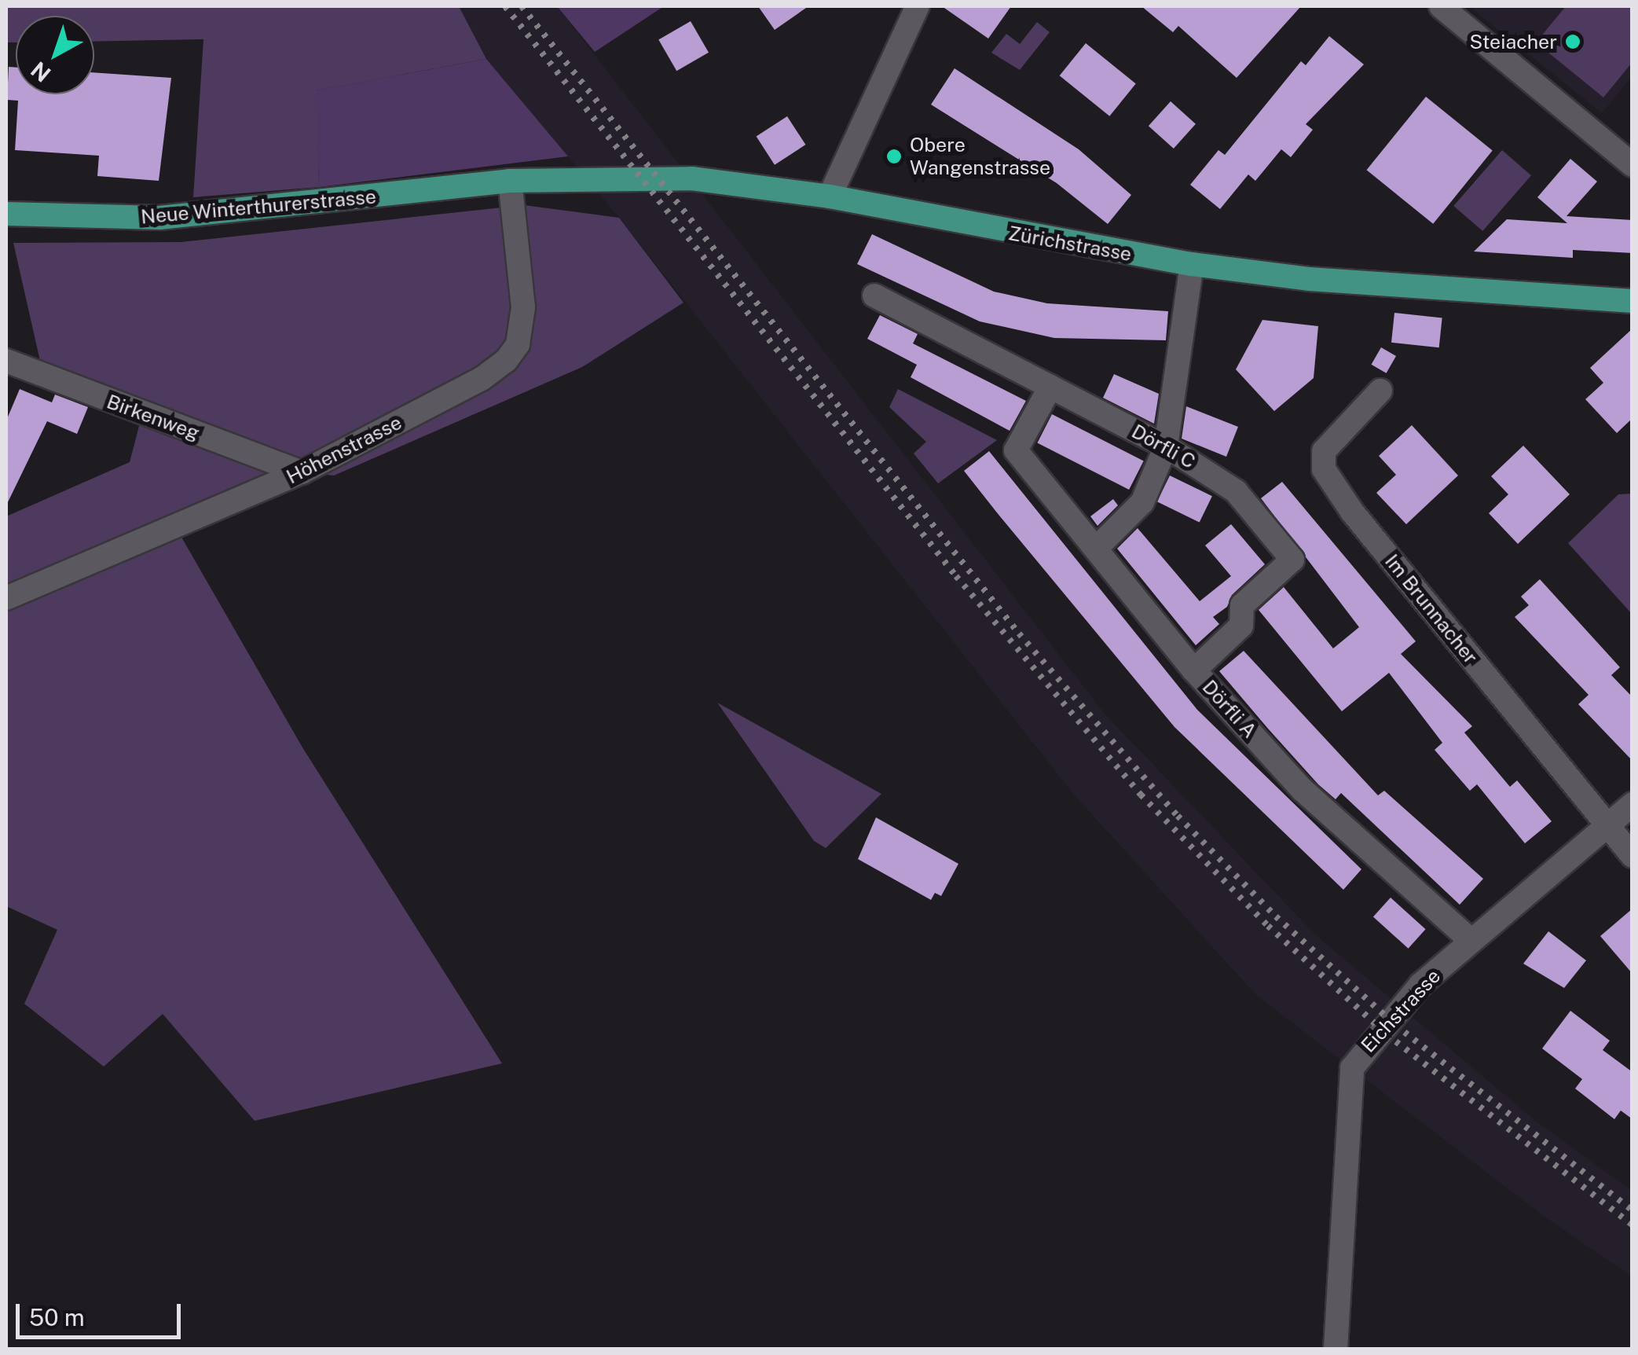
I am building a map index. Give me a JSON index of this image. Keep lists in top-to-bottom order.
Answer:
{
  "streets": {
    "main road": ["Neue Winterthurerstrasse", "Zürichstrasse"],
    "street": [
      "Birkenweg",
      "Dörfli C",
      "Höhenstrasse",
      "Im Brunnacher",
      "Dörfli A",
      "Eichstrasse"
    ]
  },
  "crossings": [
    ["Neue Winterthurerstrasse", "Zürichstrasse"],
    ["Neue Winterthurerstrasse", "Höhenstrasse"],
    ["Zürichstrasse", "Höhenstrasse"],
    ["Birkenweg", "Höhenstrasse"],
    ["Dörfli C", "Dörfli A"],
    ["Im Brunnacher", "Eichstrasse"],
    ["Dörfli A", "Eichstrasse"]
  ],
  "places": ["Steiacher", "Obere Wangenstrasse"],
  "scale_bar": "50 m",
  "north": "bottom left"
}
